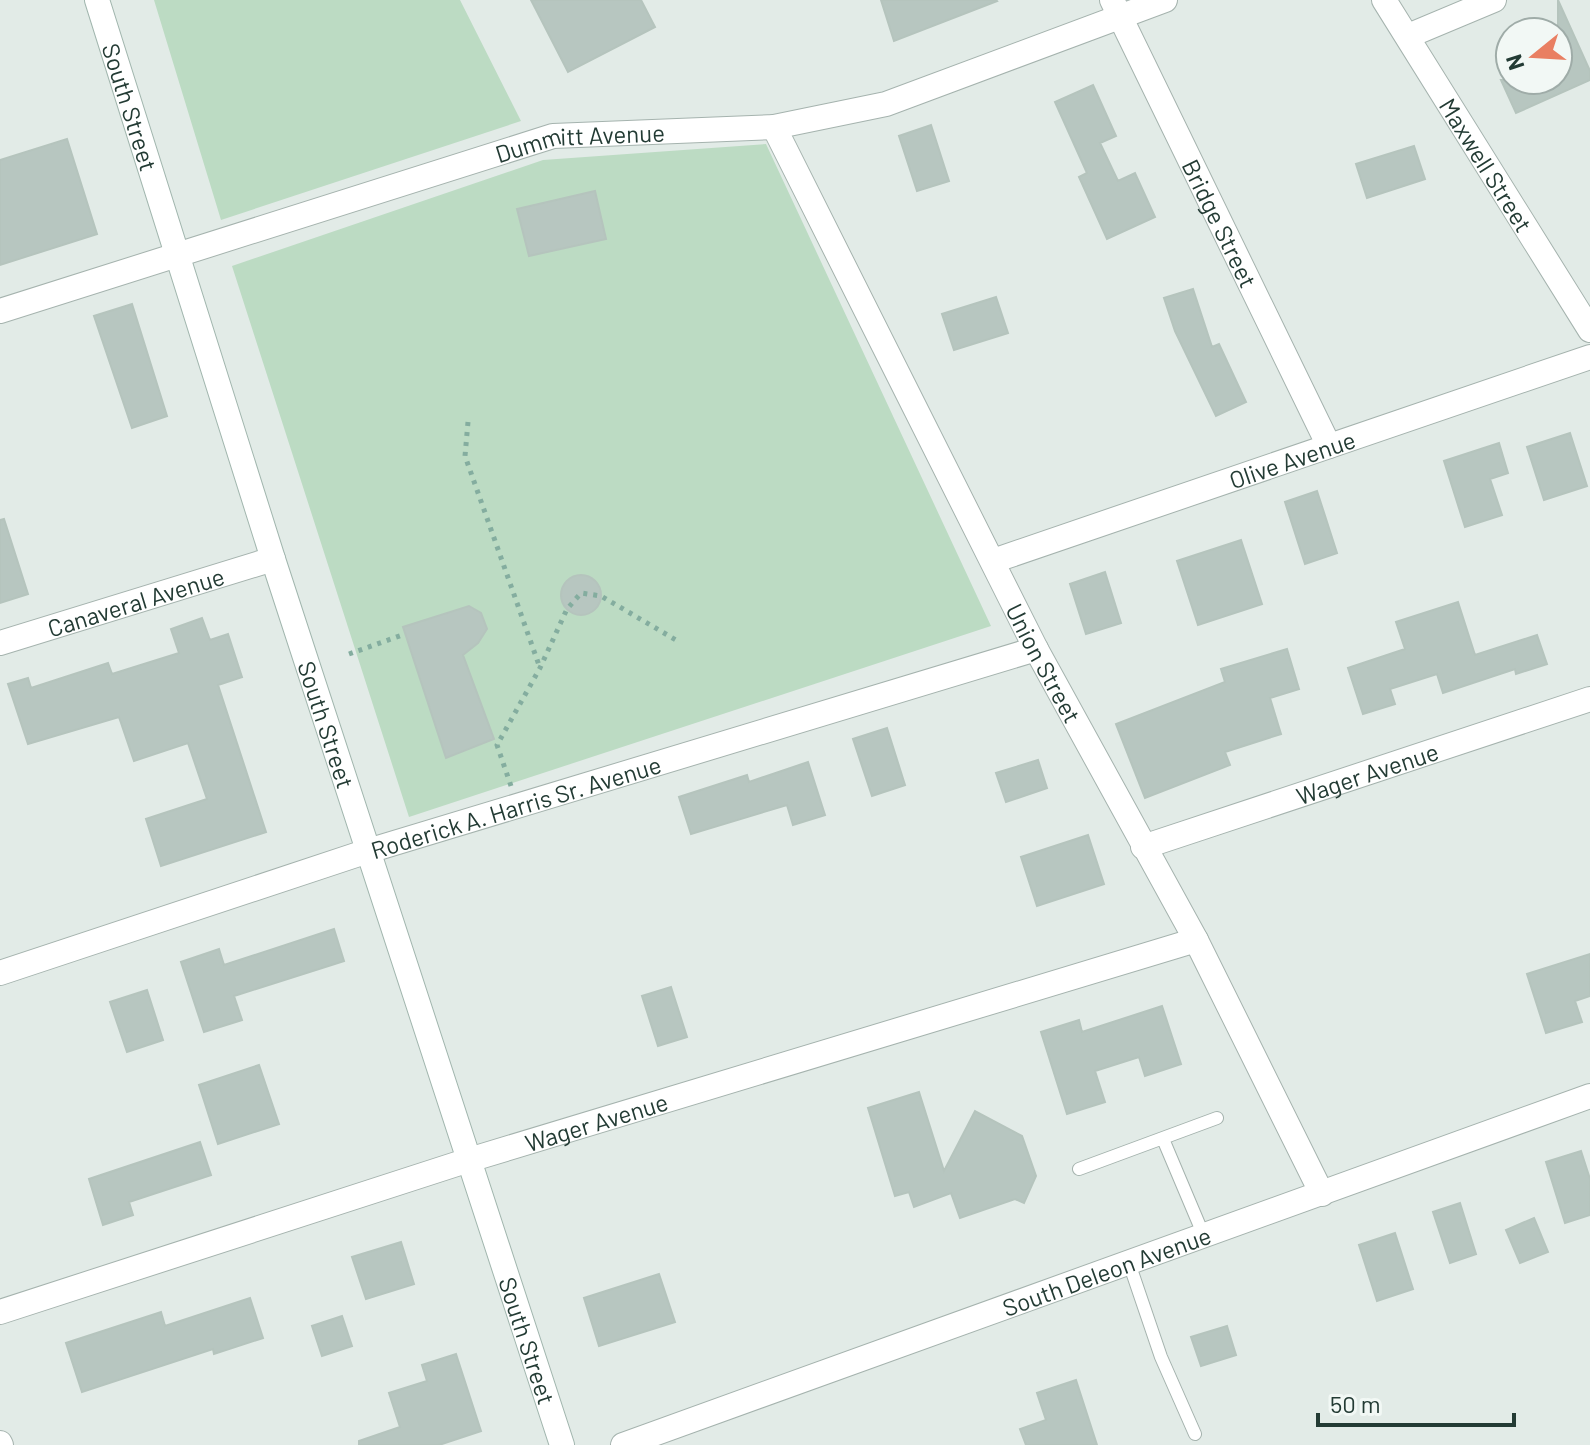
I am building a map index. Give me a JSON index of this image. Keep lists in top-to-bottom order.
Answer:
{
  "streets": {
    "street": [
      "South Street",
      "Dummitt Avenue",
      "Maxwell Street",
      "Bridge Street",
      "Olive Avenue",
      "Canaveral Avenue",
      "Union Street",
      "Wager Avenue",
      "Roderick A. Harris Sr. Avenue",
      "South Deleon Avenue"
    ]
  },
  "crossings": [
    ["South Street", "Dummitt Avenue"],
    ["South Street", "Canaveral Avenue"],
    ["South Street", "Wager Avenue"],
    ["South Street", "Roderick A. Harris Sr. Avenue"],
    ["Dummitt Avenue", "Bridge Street"],
    ["Dummitt Avenue", "Union Street"],
    ["Bridge Street", "Olive Avenue"],
    ["Olive Avenue", "Union Street"],
    ["Union Street", "Wager Avenue"],
    ["Union Street", "Roderick A. Harris Sr. Avenue"],
    ["Union Street", "South Deleon Avenue"]
  ],
  "scale_bar": "50 m",
  "north": "left"
}
